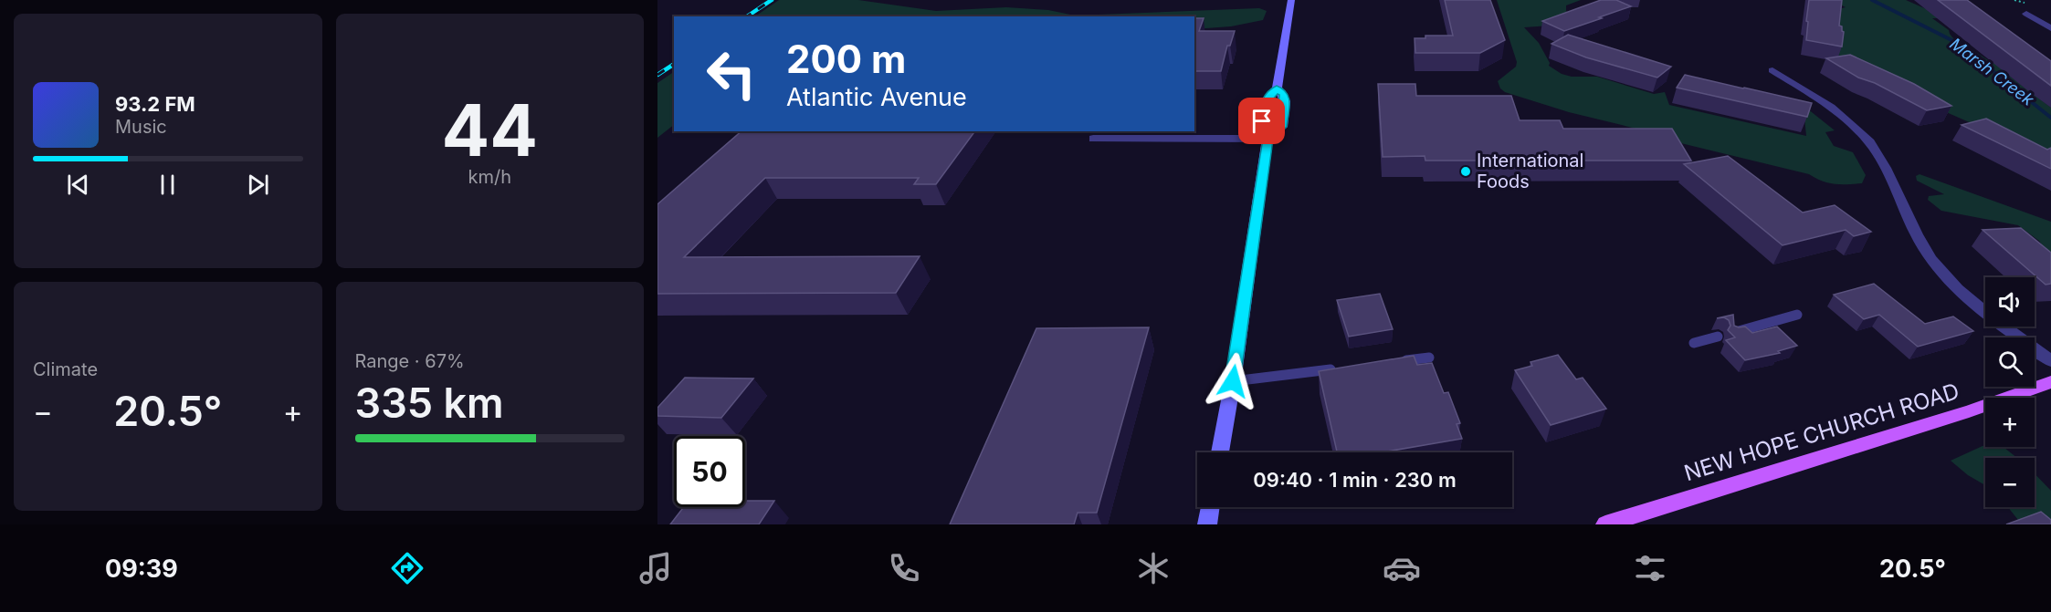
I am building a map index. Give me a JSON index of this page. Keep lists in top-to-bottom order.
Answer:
{
  "streets": {
    "main road": ["NEW HOPE CHURCH ROAD"]
  },
  "water": ["Marsh Creek"],
  "places": ["International Foods"],
  "page": {
    "tile": [
      ["44", "km/h"],
      "Climate",
      ["Range · 67%", "335 km"]
    ],
    "turn": ["200 m", "Atlantic Avenue"],
    "song": ["93.2 FM", "Music"],
    "map_buttons": ["+", "−"],
    "heat": ["−", "20.5°", "+"],
    "limit": "50",
    "trip": "09:40 · 1 min · 230 m",
    "tabs": ["09:39", "20.5°"]
  }
}
